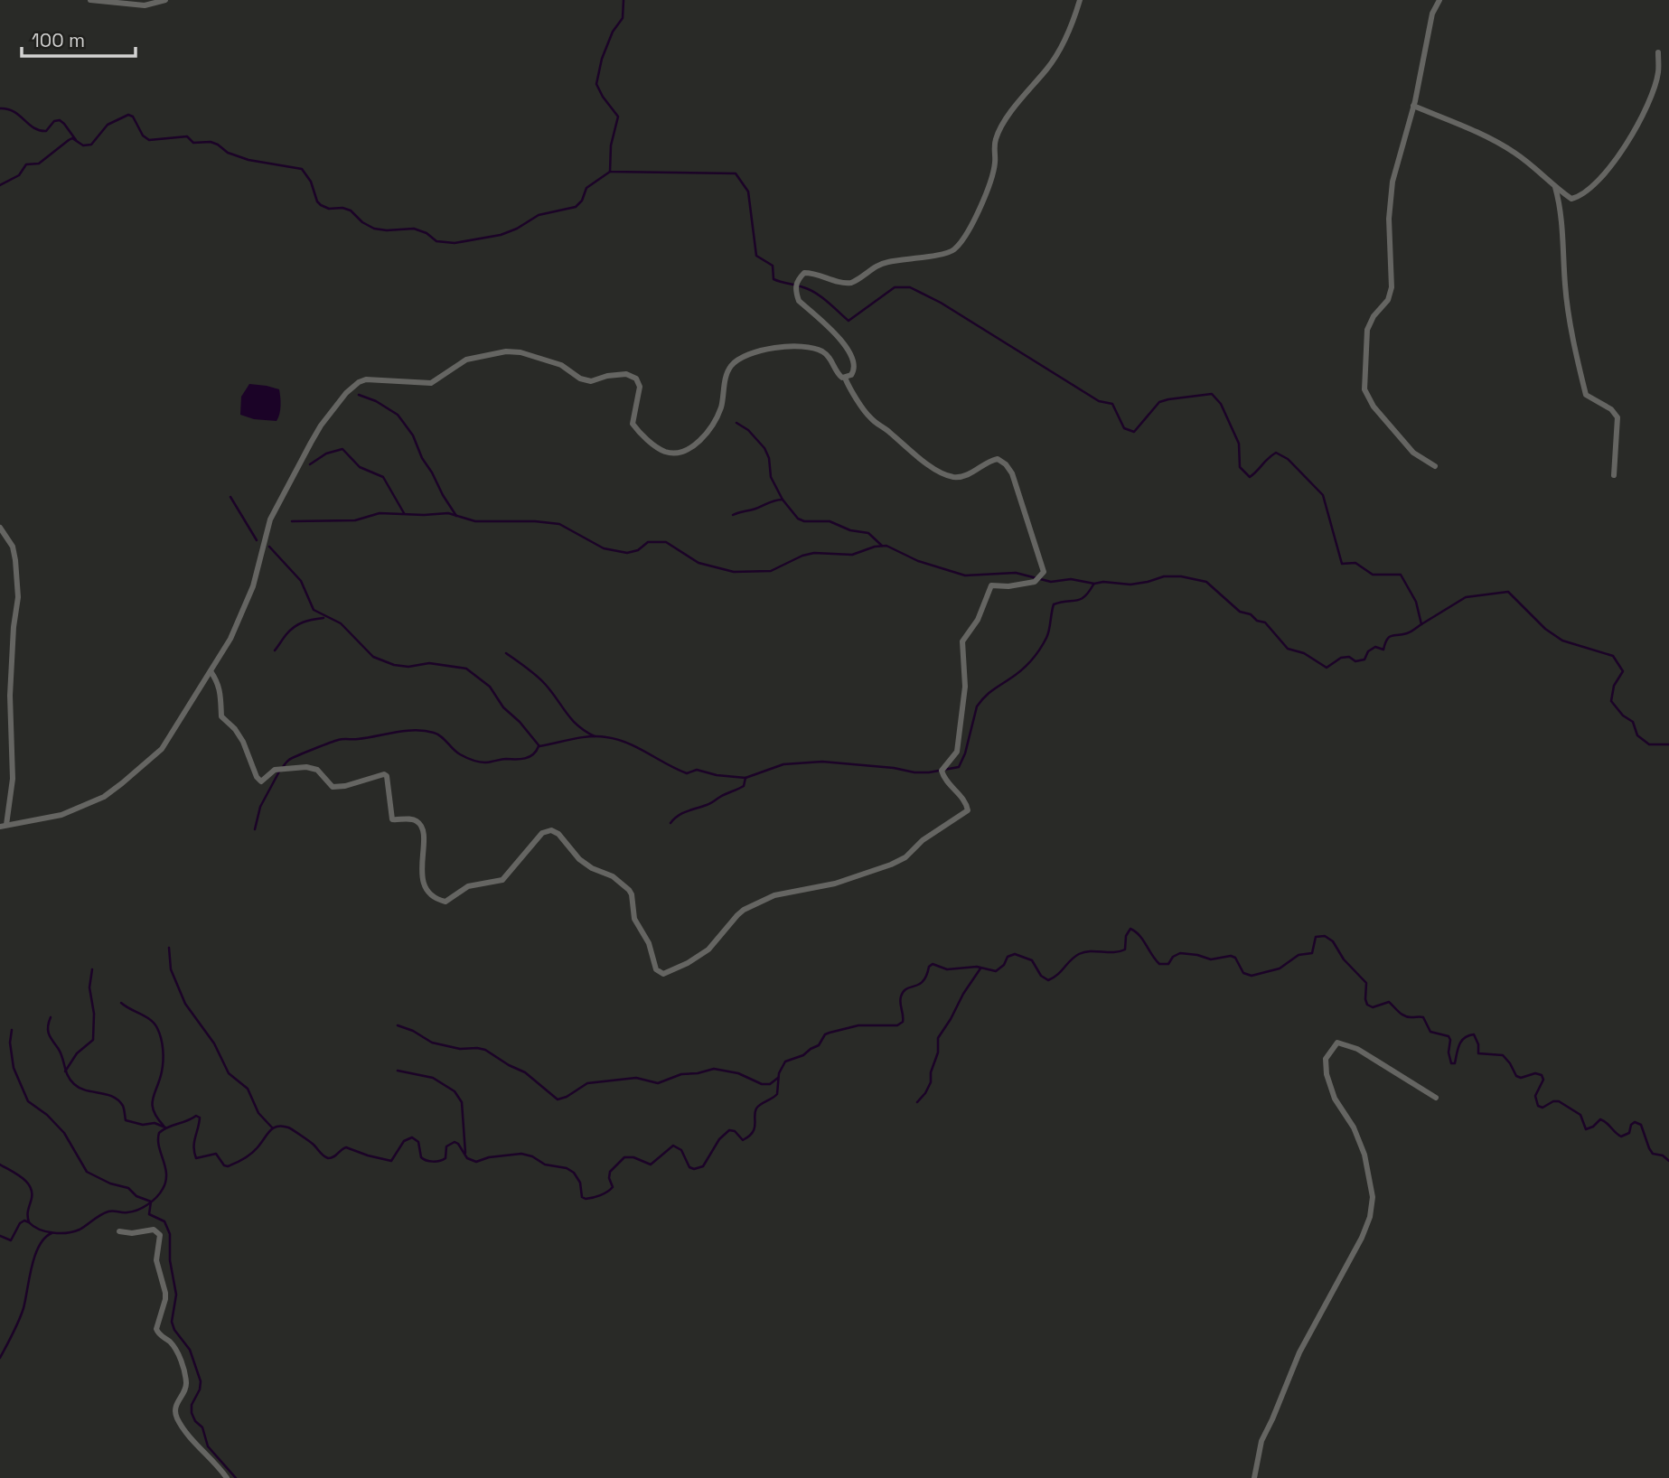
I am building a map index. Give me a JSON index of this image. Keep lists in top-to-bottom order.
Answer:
{
  "scale_bar": "100 m"
}
